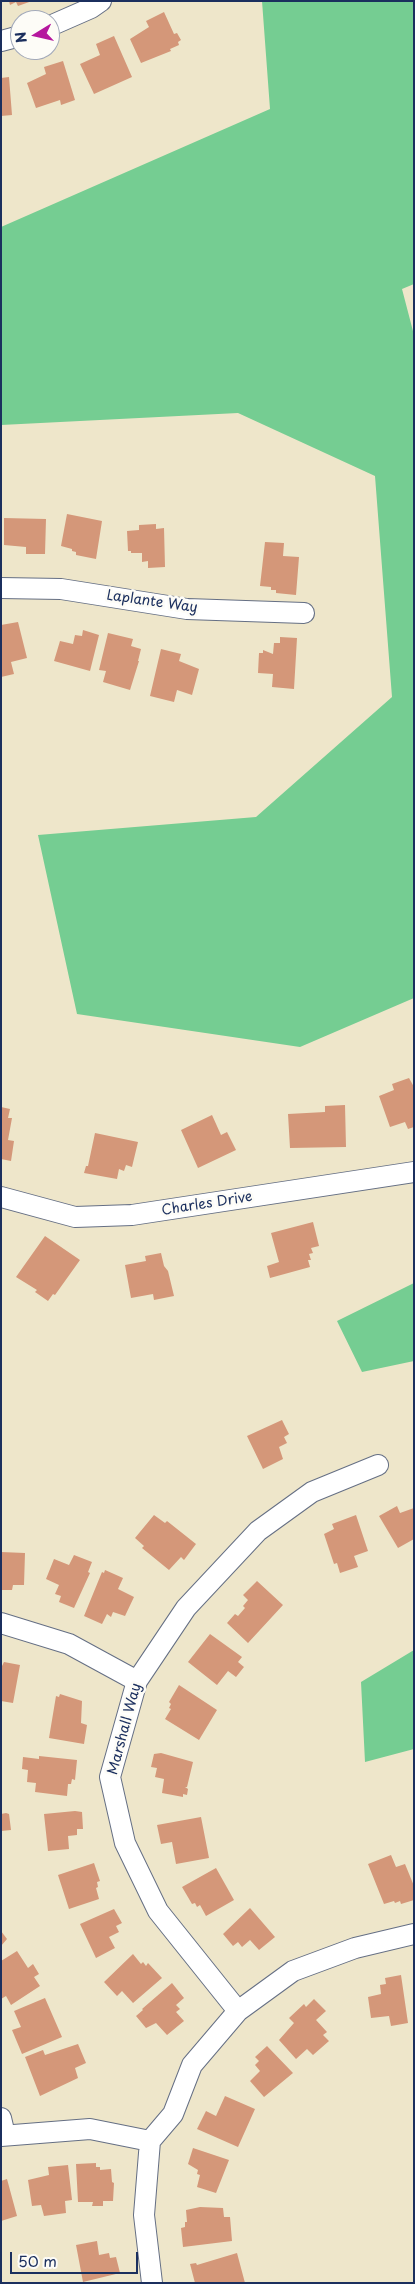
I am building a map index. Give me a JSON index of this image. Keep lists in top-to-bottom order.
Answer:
{
  "streets": {
    "street": ["Laplante Way", "Charles Drive", "Marshall Way"]
  },
  "scale_bar": "50 m",
  "north": "left"
}
